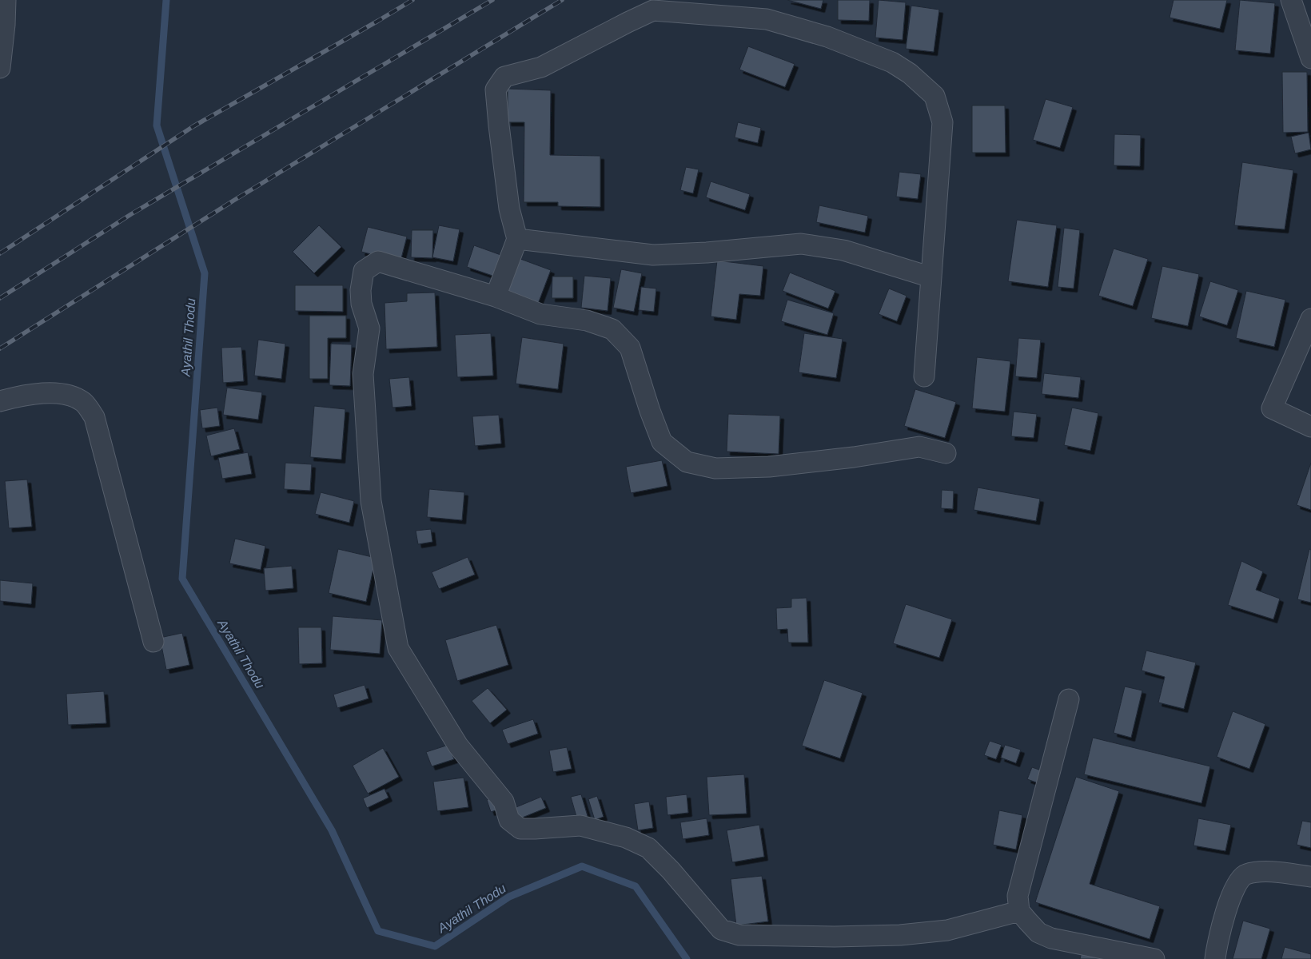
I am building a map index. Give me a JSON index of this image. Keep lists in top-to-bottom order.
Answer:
{
  "water": ["Ayathil Thodu"]
}
